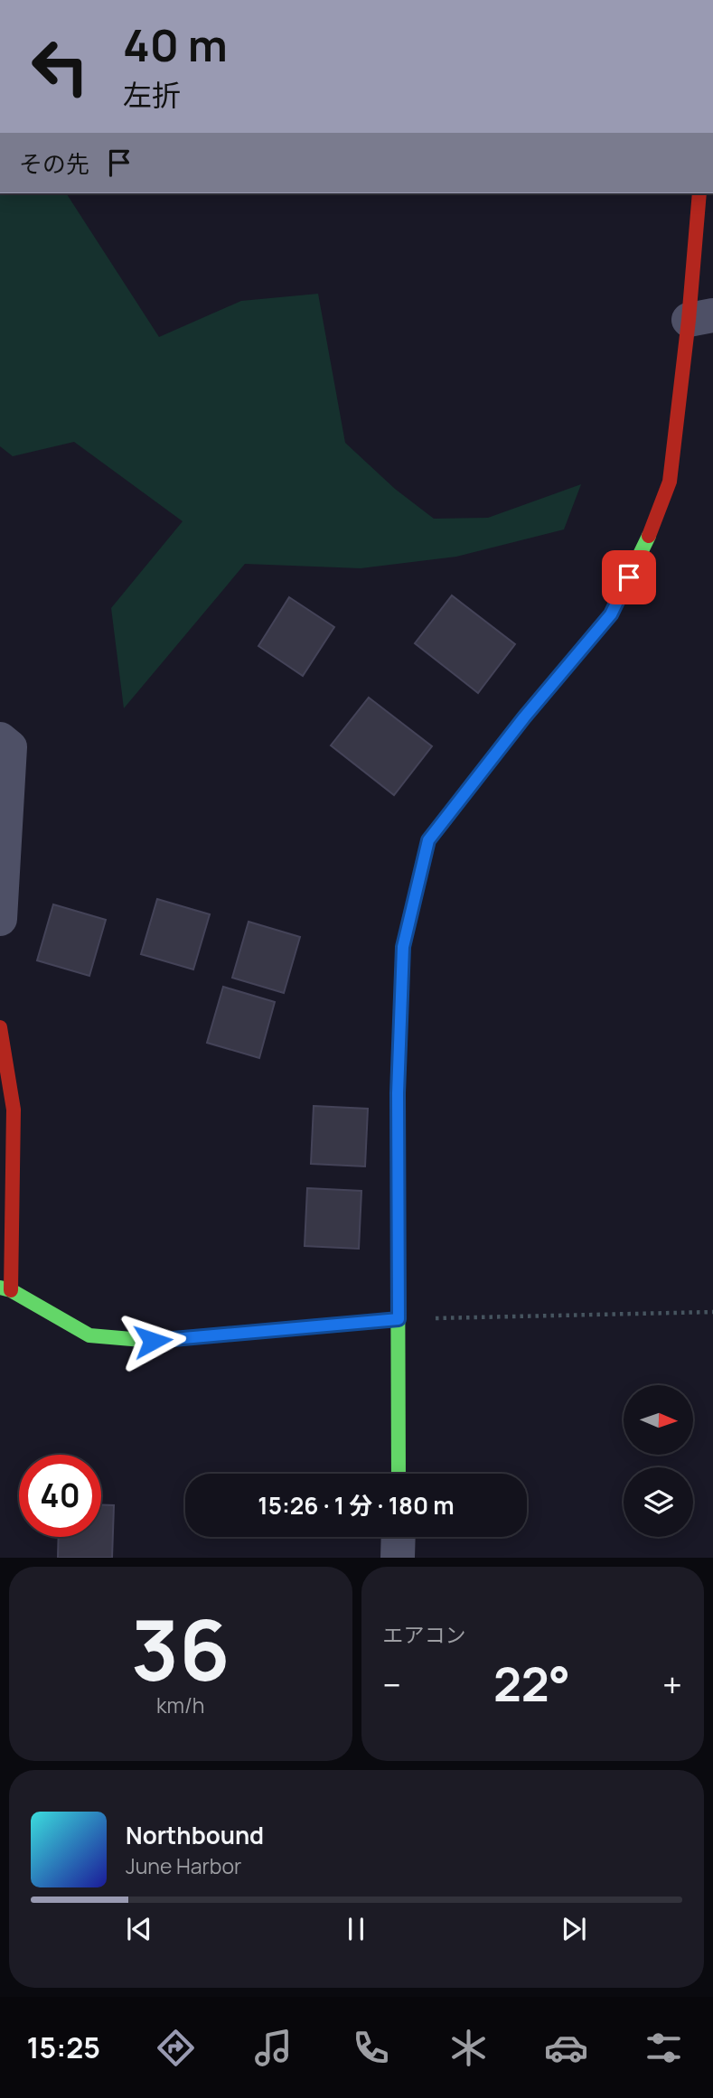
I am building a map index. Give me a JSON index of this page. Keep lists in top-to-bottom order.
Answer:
{
  "north": "right",
  "page": {
    "turn": ["40 m", "左折"],
    "then": "その先",
    "limit": "40",
    "trip": "15:26 · 1 分 · 180 m",
    "tile": [
      ["36", "km/h"],
      "エアコン"
    ],
    "heat": ["−", "22°", "+"],
    "song": ["Northbound", "June Harbor"],
    "tabs": "15:25"
  }
}
